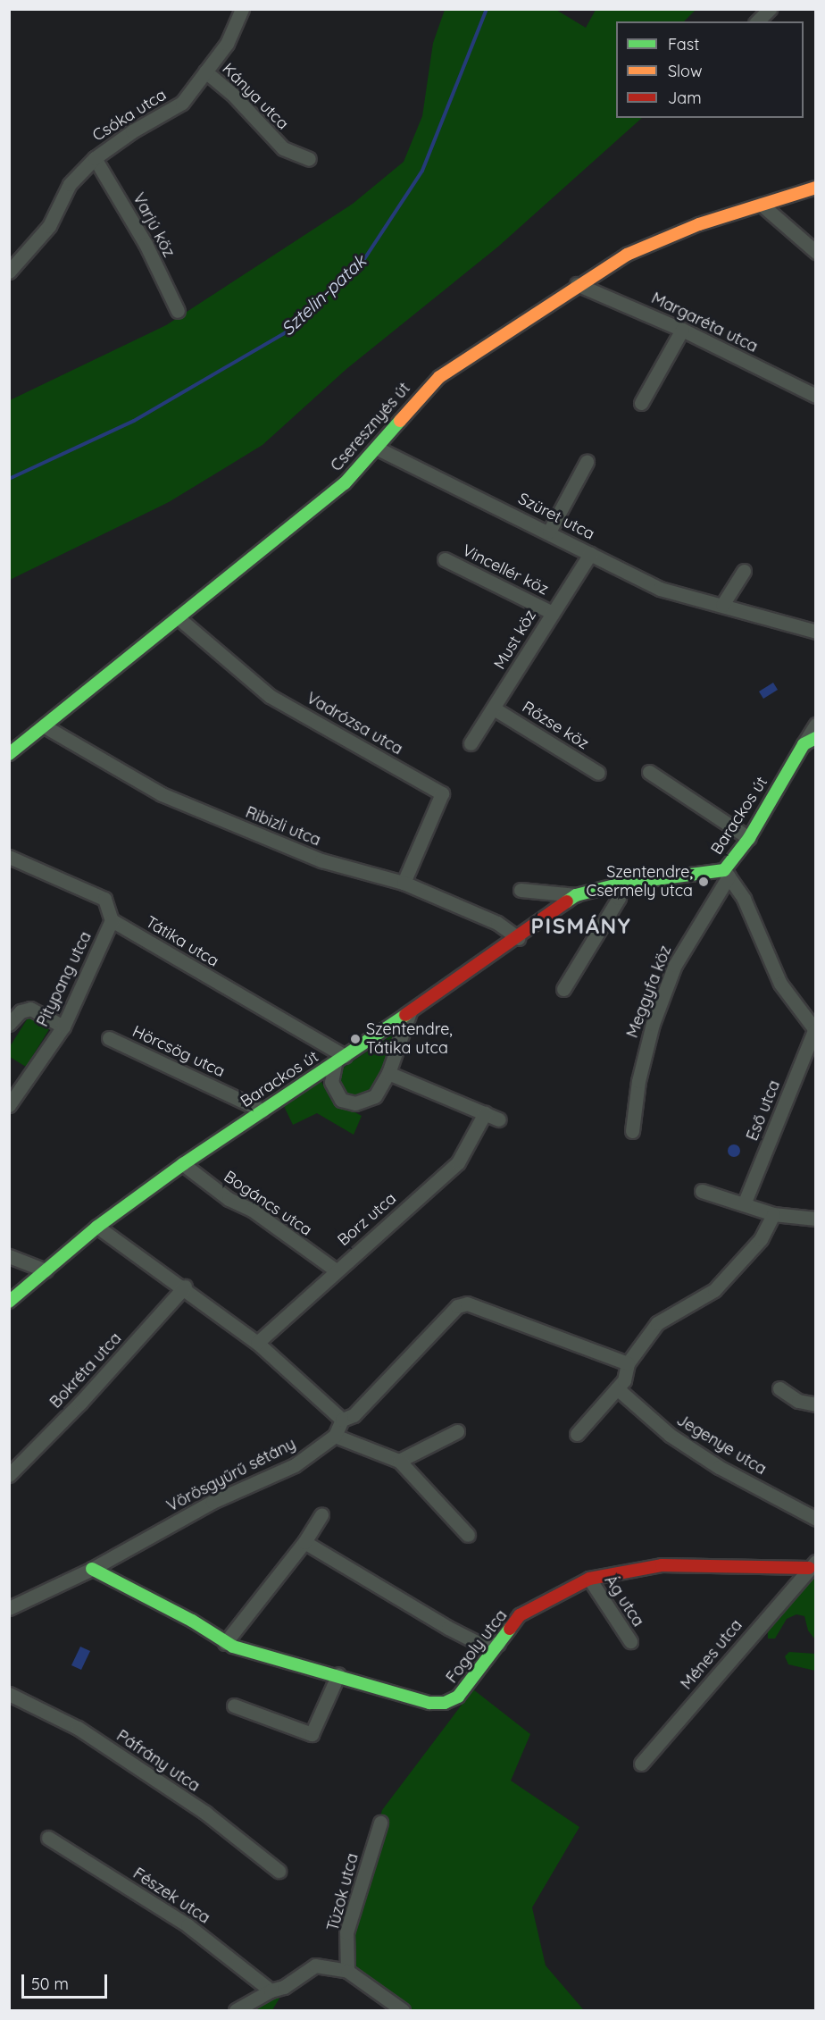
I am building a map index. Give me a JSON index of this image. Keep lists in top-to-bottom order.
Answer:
{
  "streets": {
    "street": [
      "Kánya utca",
      "Csóka utca",
      "Varjú köz",
      "Margaréta utca",
      "Cseresznyés út",
      "Szüret utca",
      "Vincellér köz",
      "Must köz",
      "Vadrózsa utca",
      "Rőzse köz",
      "Barackos út",
      "Ribizli utca",
      "Tátika utca",
      "Pitypang utca",
      "Meggyfa köz",
      "Hörcsög utca",
      "Eső utca",
      "Bogáncs utca",
      "Borz utca",
      "Bokréta utca",
      "Jegenye utca",
      "Vörösgyűrű sétány",
      "Ág utca",
      "Fogoly utca",
      "Ménes utca",
      "Páfrány utca",
      "Túzok utca",
      "Fészek utca"
    ]
  },
  "crossings": [
    ["Kánya utca", "Csóka utca"],
    ["Csóka utca", "Varjú köz"],
    ["Margaréta utca", "Cseresznyés út"],
    ["Cseresznyés út", "Szüret utca"],
    ["Cseresznyés út", "Vadrózsa utca"],
    ["Cseresznyés út", "Ribizli utca"],
    ["Szüret utca", "Must köz"],
    ["Vincellér köz", "Must köz"],
    ["Must köz", "Rőzse köz"],
    ["Vadrózsa utca", "Ribizli utca"],
    ["Barackos út", "Ribizli utca"],
    ["Barackos út", "Tátika utca"],
    ["Barackos út", "Meggyfa köz"],
    ["Barackos út", "Hörcsög utca"],
    ["Barackos út", "Bogáncs utca"],
    ["Tátika utca", "Pitypang utca"],
    ["Bogáncs utca", "Borz utca"],
    ["Vörösgyűrű sétány", "Fogoly utca"],
    ["Ág utca", "Fogoly utca"],
    ["Fogoly utca", "Ménes utca"]
  ],
  "districts": ["PISMÁNY"],
  "water": ["Sztelin-patak"],
  "places": ["Szentendre, Csermely utca", "Szentendre, Tátika utca"],
  "legend": ["Fast", "Slow", "Jam"],
  "scale_bar": "50 m"
}
